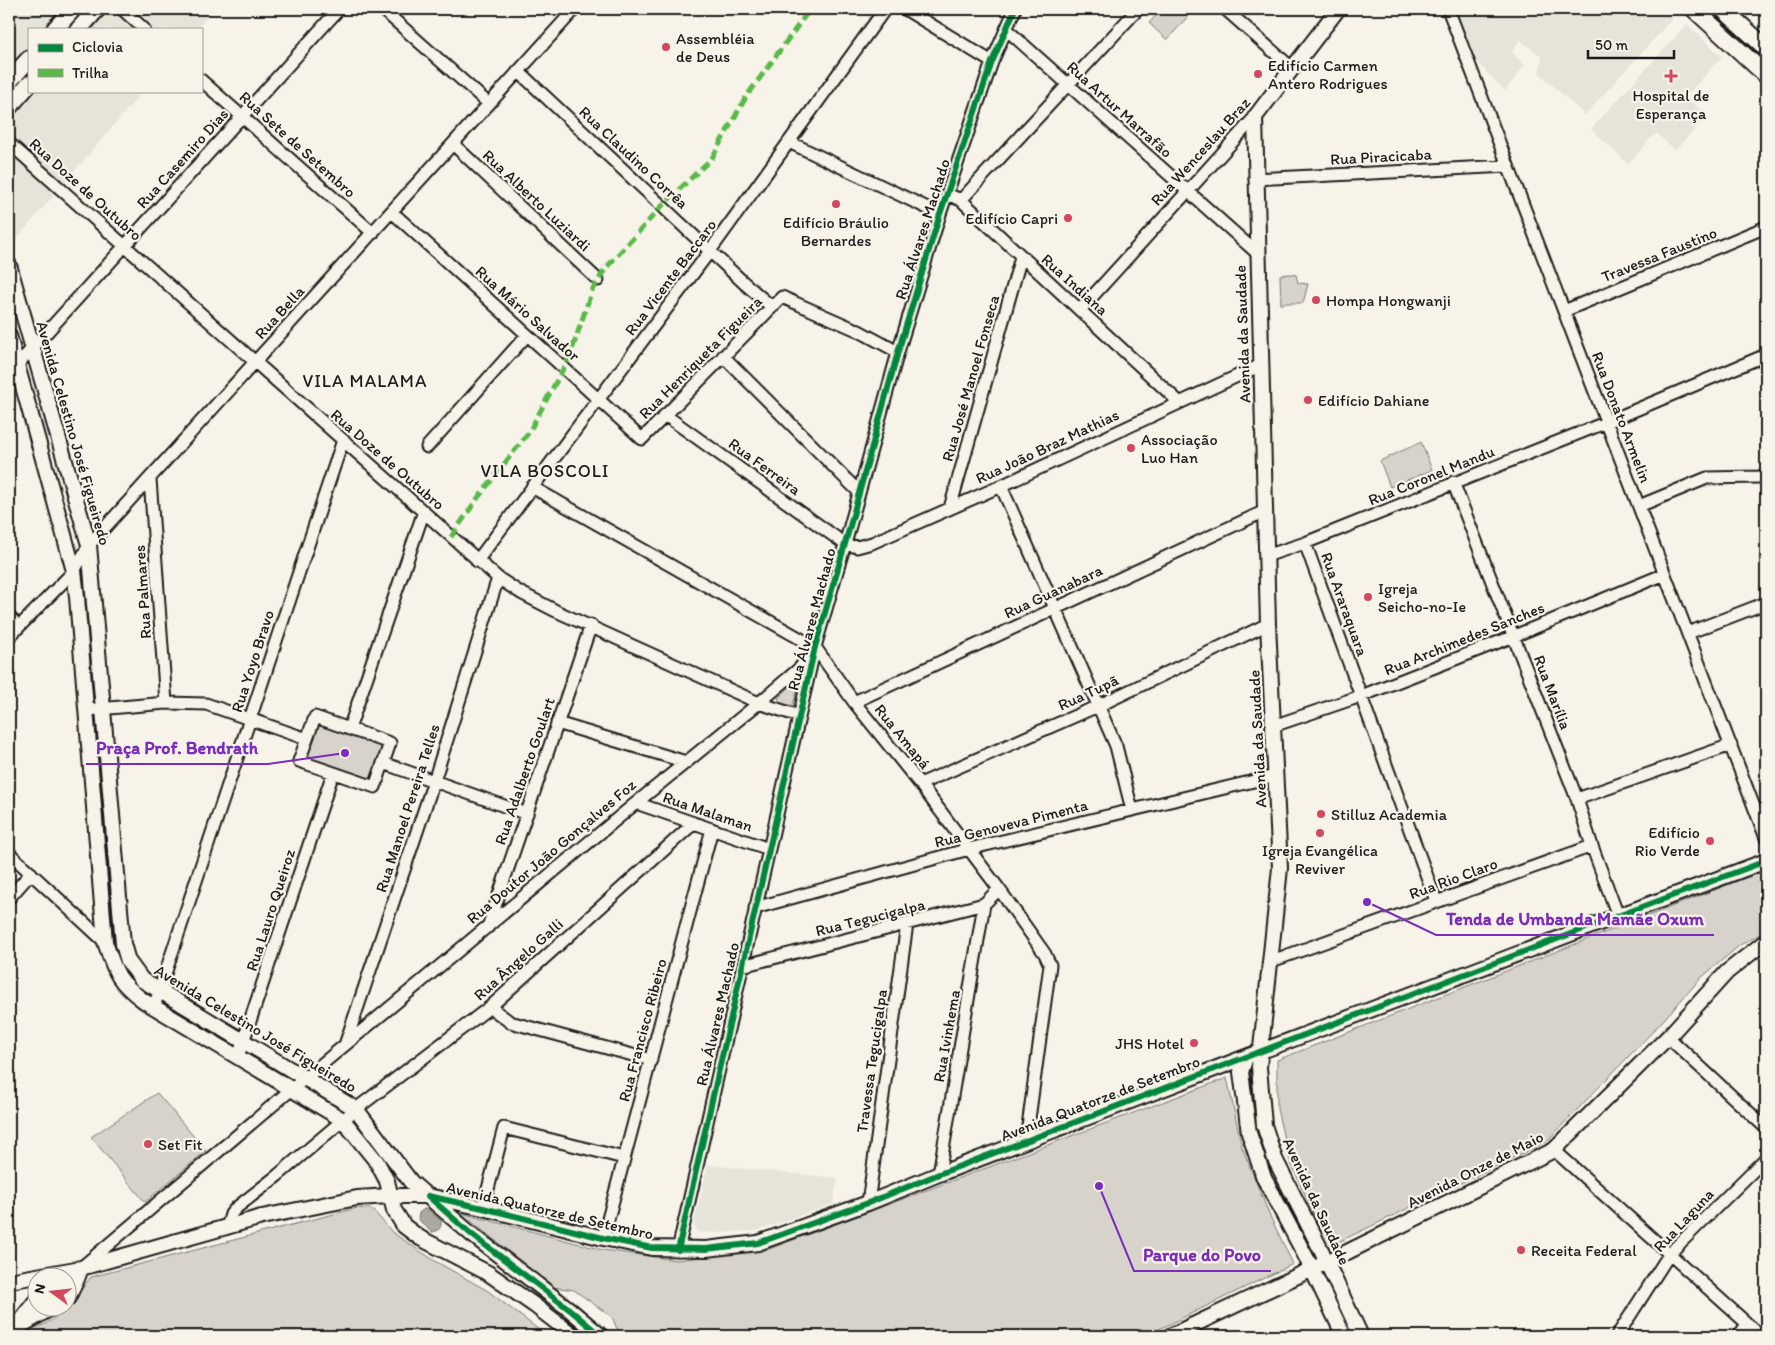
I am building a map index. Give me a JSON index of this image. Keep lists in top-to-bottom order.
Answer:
{
  "streets": {
    "street": [
      "Rua Artur Marrafão",
      "Rua Sete de Setembro",
      "Rua Wenceslau Braz",
      "Rua Piracicaba",
      "Rua Claudino Corrêa",
      "Rua Casemiro Dias",
      "Rua Doze de Outubro",
      "Rua Alberto Luziardi",
      "Rua Álvares Machado",
      "Travessa Faustino",
      "Rua Vicente Baccaro",
      "Rua Indiana",
      "Rua Bella",
      "Rua Mário Salvador",
      "Avenida da Saudade",
      "Rua Henriqueta Figueira",
      "Rua José Manoel Fonseca",
      "Rua Donato Armelin",
      "Avenida Celestino José Figueiredo",
      "Rua João Braz Mathias",
      "Rua Ferreira",
      "Rua Coronel Mandu",
      "Rua Guanabara",
      "Rua Palmares",
      "Rua Araraquara",
      "Rua Archimedes Sanches",
      "Rua Yoyo Bravo",
      "Rua Tupã",
      "Rua Marília",
      "Rua Amapá",
      "Rua Adalberto Goulart",
      "Rua Manoel Pereira Telles",
      "Rua Malaman",
      "Rua Genoveva Pimenta",
      "Rua Doutor João Gonçalves Foz",
      "Rua Rio Claro",
      "Rua Lauro Queiroz",
      "Rua Tegucigalpa",
      "Rua Ângelo Galli",
      "Rua Francisco Ribeiro",
      "Rua Ivinhema",
      "Travessa Tegucigalpa",
      "Avenida Quatorze de Setembro",
      "Avenida Onze de Maio",
      "Rua Laguna"
    ]
  },
  "crossings": [
    ["Rua Artur Marrafão", "Rua Wenceslau Braz"],
    ["Rua Artur Marrafão", "Rua Álvares Machado"],
    ["Rua Artur Marrafão", "Avenida da Saudade"],
    ["Rua Sete de Setembro", "Rua Casemiro Dias"],
    ["Rua Sete de Setembro", "Rua Bella"],
    ["Rua Wenceslau Braz", "Rua Indiana"],
    ["Rua Wenceslau Braz", "Avenida da Saudade"],
    ["Rua Piracicaba", "Avenida da Saudade"],
    ["Rua Piracicaba", "Rua Donato Armelin"],
    ["Rua Claudino Corrêa", "Rua Vicente Baccaro"],
    ["Rua Claudino Corrêa", "Rua Bella"],
    ["Rua Claudino Corrêa", "Rua Henriqueta Figueira"],
    ["Rua Casemiro Dias", "Rua Doze de Outubro"],
    ["Rua Casemiro Dias", "Avenida Celestino José Figueiredo"],
    ["Rua Doze de Outubro", "Rua Álvares Machado"],
    ["Rua Doze de Outubro", "Rua Vicente Baccaro"],
    ["Rua Doze de Outubro", "Rua Bella"],
    ["Rua Doze de Outubro", "Rua Yoyo Bravo"],
    ["Rua Doze de Outubro", "Rua Adalberto Goulart"],
    ["Rua Doze de Outubro", "Rua Manoel Pereira Telles"],
    ["Rua Doze de Outubro", "Rua Doutor João Gonçalves Foz"],
    ["Rua Alberto Luziardi", "Rua Bella"],
    ["Rua Álvares Machado", "Rua Indiana"],
    ["Rua Álvares Machado", "Rua Henriqueta Figueira"],
    ["Rua Álvares Machado", "Rua João Braz Mathias"],
    ["Rua Álvares Machado", "Rua Ferreira"],
    ["Rua Álvares Machado", "Rua Amapá"],
    ["Rua Álvares Machado", "Rua Malaman"],
    ["Rua Álvares Machado", "Rua Genoveva Pimenta"],
    ["Rua Álvares Machado", "Rua Doutor João Gonçalves Foz"],
    ["Rua Álvares Machado", "Rua Tegucigalpa"],
    ["Rua Álvares Machado", "Avenida Quatorze de Setembro"],
    ["Travessa Faustino", "Rua Donato Armelin"],
    ["Rua Vicente Baccaro", "Rua Mário Salvador"],
    ["Rua Vicente Baccaro", "Rua Amapá"],
    ["Rua Indiana", "Rua José Manoel Fonseca"],
    ["Rua Indiana", "Rua João Braz Mathias"],
    ["Rua Bella", "Rua Mário Salvador"],
    ["Rua Bella", "Avenida Celestino José Figueiredo"],
    ["Rua Bella", "Rua Palmares"],
    ["Rua Mário Salvador", "Rua Henriqueta Figueira"],
    ["Avenida da Saudade", "Rua João Braz Mathias"],
    ["Avenida da Saudade", "Rua Coronel Mandu"],
    ["Avenida da Saudade", "Rua Guanabara"],
    ["Avenida da Saudade", "Rua Archimedes Sanches"],
    ["Avenida da Saudade", "Rua Tupã"],
    ["Avenida da Saudade", "Rua Genoveva Pimenta"],
    ["Avenida da Saudade", "Rua Rio Claro"],
    ["Avenida da Saudade", "Avenida Quatorze de Setembro"],
    ["Avenida da Saudade", "Avenida Onze de Maio"],
    ["Rua Henriqueta Figueira", "Rua Ferreira"],
    ["Rua José Manoel Fonseca", "Rua João Braz Mathias"],
    ["Rua Donato Armelin", "Rua Coronel Mandu"],
    ["Rua Donato Armelin", "Rua Archimedes Sanches"],
    ["Avenida Celestino José Figueiredo", "Rua Yoyo Bravo"],
    ["Avenida Celestino José Figueiredo", "Rua Doutor João Gonçalves Foz"],
    ["Avenida Celestino José Figueiredo", "Rua Lauro Queiroz"],
    ["Avenida Celestino José Figueiredo", "Rua Ângelo Galli"],
    ["Avenida Celestino José Figueiredo", "Avenida Quatorze de Setembro"],
    ["Rua João Braz Mathias", "Rua Ferreira"],
    ["Rua Coronel Mandu", "Rua Araraquara"],
    ["Rua Coronel Mandu", "Rua Marília"],
    ["Rua Guanabara", "Rua Amapá"],
    ["Rua Araraquara", "Rua Archimedes Sanches"],
    ["Rua Araraquara", "Rua Rio Claro"],
    ["Rua Archimedes Sanches", "Rua Marília"],
    ["Rua Tupã", "Rua Amapá"],
    ["Rua Marília", "Rua Rio Claro"],
    ["Rua Marília", "Avenida Quatorze de Setembro"],
    ["Rua Amapá", "Rua Genoveva Pimenta"],
    ["Rua Amapá", "Rua Doutor João Gonçalves Foz"],
    ["Rua Amapá", "Avenida Quatorze de Setembro"],
    ["Rua Adalberto Goulart", "Rua Doutor João Gonçalves Foz"],
    ["Rua Manoel Pereira Telles", "Rua Doutor João Gonçalves Foz"],
    ["Rua Malaman", "Rua Doutor João Gonçalves Foz"],
    ["Rua Malaman", "Rua Ângelo Galli"],
    ["Rua Malaman", "Rua Francisco Ribeiro"],
    ["Rua Tegucigalpa", "Rua Ivinhema"],
    ["Rua Tegucigalpa", "Travessa Tegucigalpa"],
    ["Rua Francisco Ribeiro", "Avenida Quatorze de Setembro"],
    ["Rua Ivinhema", "Avenida Quatorze de Setembro"],
    ["Travessa Tegucigalpa", "Avenida Quatorze de Setembro"]
  ],
  "districts": ["VILA MALAMA", "VILA BOSCOLI"],
  "places": {
    "other": [
      "Assembléia de Deus",
      "Edifício Carmen Antero Rodrigues",
      "Edifício Bráulio Bernardes",
      "Edifício Capri",
      "Hompa Hongwanji",
      "Edifício Dahiane",
      "Associação Luo Han",
      "Igreja Seicho-no-Ie",
      "Praça Prof. Bendrath",
      "Stilluz Academia",
      "Igreja Evangélica Reviver",
      "Edifício Rio Verde",
      "Tenda de Umbanda Mamãe Oxum",
      "JHS Hotel",
      "Set Fit",
      "Parque do Povo",
      "Receita Federal"
    ],
    "health": ["Hospital de Esperança"]
  },
  "legend": ["Ciclovia", "Trilha"],
  "scale_bar": "50 m",
  "north": "left"
}
